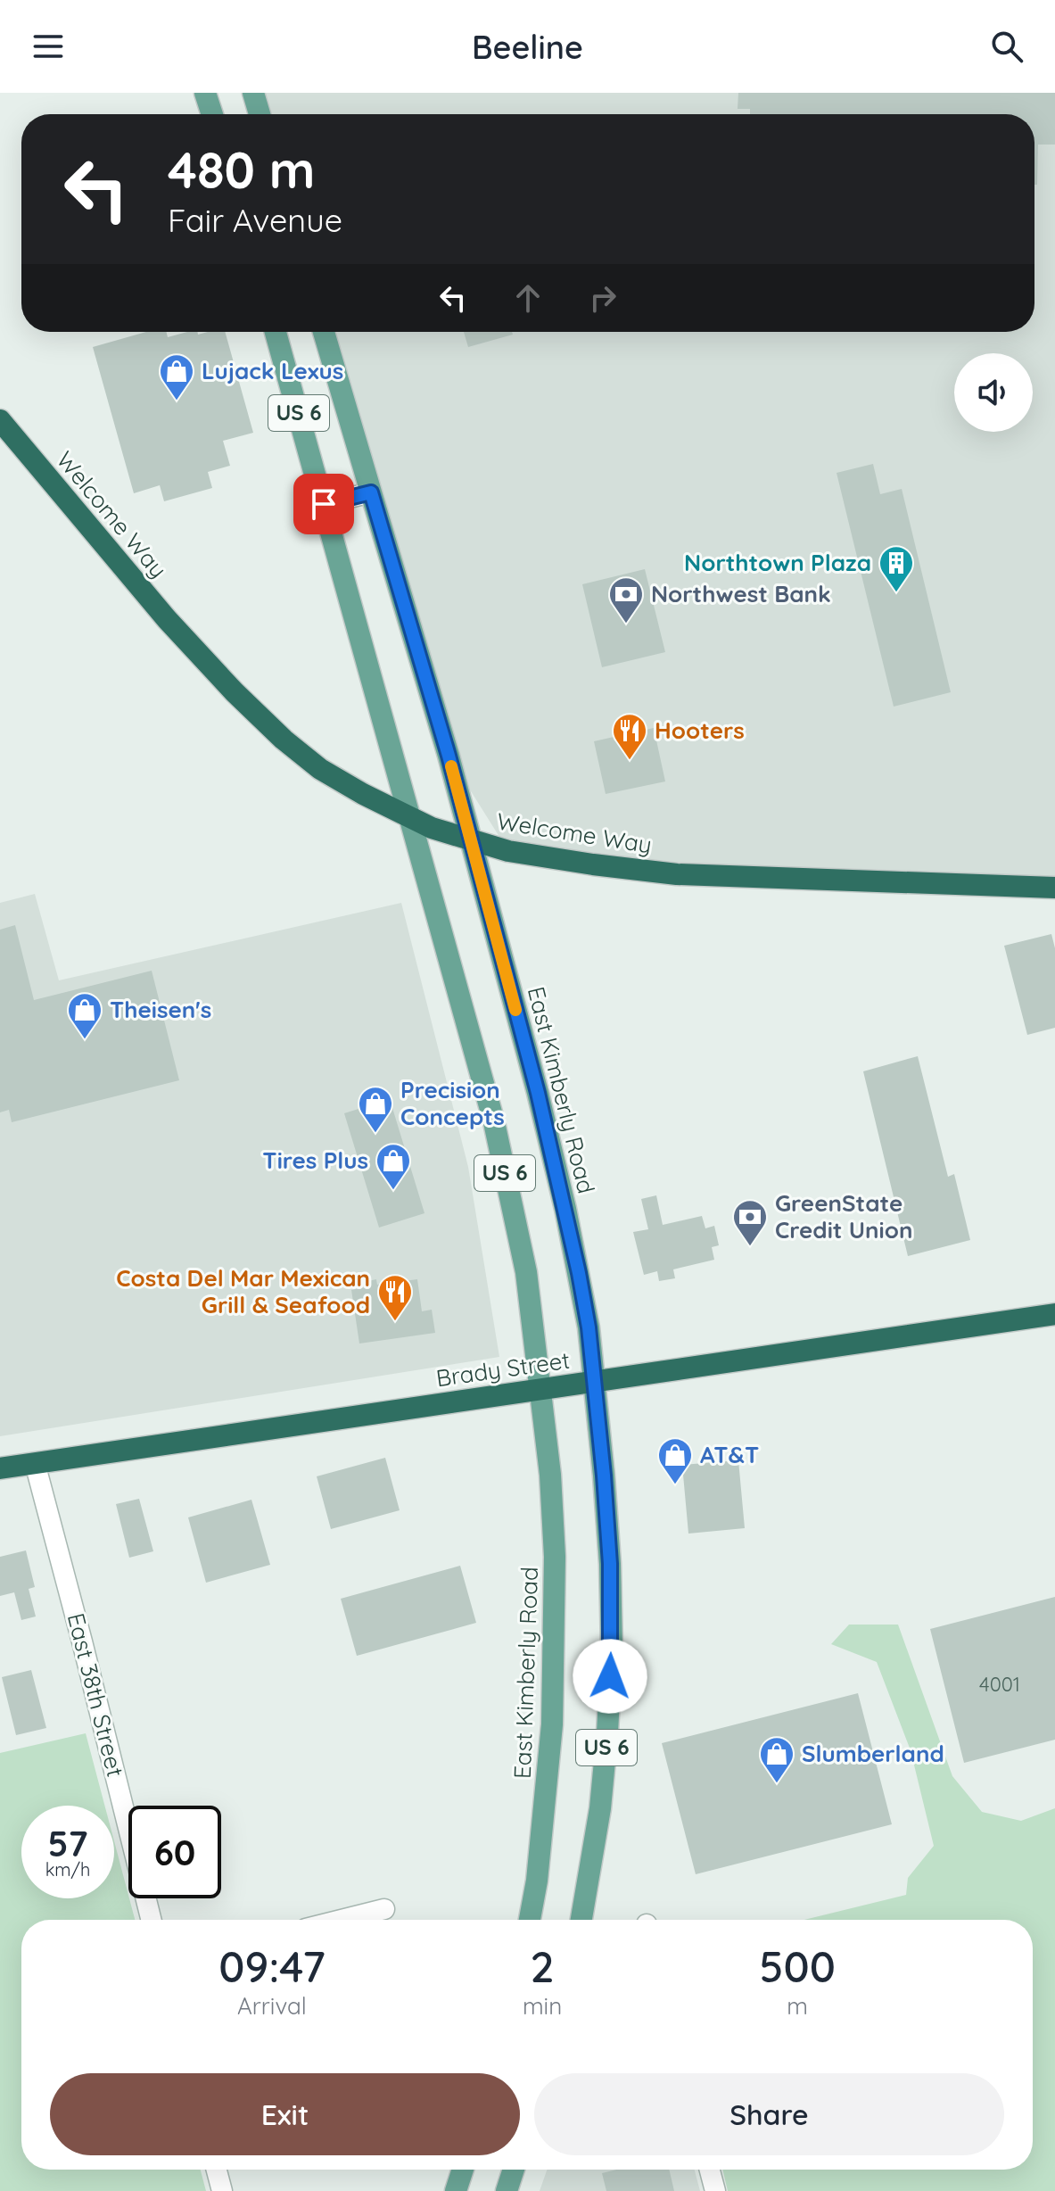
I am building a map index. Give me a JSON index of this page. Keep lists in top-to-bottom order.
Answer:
{
  "streets": {
    "highway": ["Welcome Way", "Brady Street"],
    "main road": ["US 6", "East Kimberly Road"],
    "street": ["East 38th Street"]
  },
  "crossings": [
    ["US 6", "East Kimberly Road"],
    ["Welcome Way", "East Kimberly Road"],
    ["East Kimberly Road", "Brady Street"],
    ["Brady Street", "East 38th Street"]
  ],
  "places": {
    "shop": [
      "Lujack Lexus",
      "Theisen's",
      "Precision Concepts",
      "Tires Plus",
      "AT&T",
      "Slumberland"
    ],
    "building": ["Northtown Plaza"],
    "bank": ["Northwest Bank", "GreenState Credit Union"],
    "restaurant": ["Hooters", "Costa Del Mar Mexican Grill & Seafood"]
  },
  "house_numbers": ["4001"],
  "page": {
    "header": "Beeline",
    "turn": ["480 m", "Fair Avenue"],
    "speed": "57 km/h",
    "limit": "60",
    "eta": [
      "09:47",
      "Arrival",
      "2",
      "min",
      "500",
      "m"
    ],
    "buttons": ["Exit", "Share"]
  }
}
